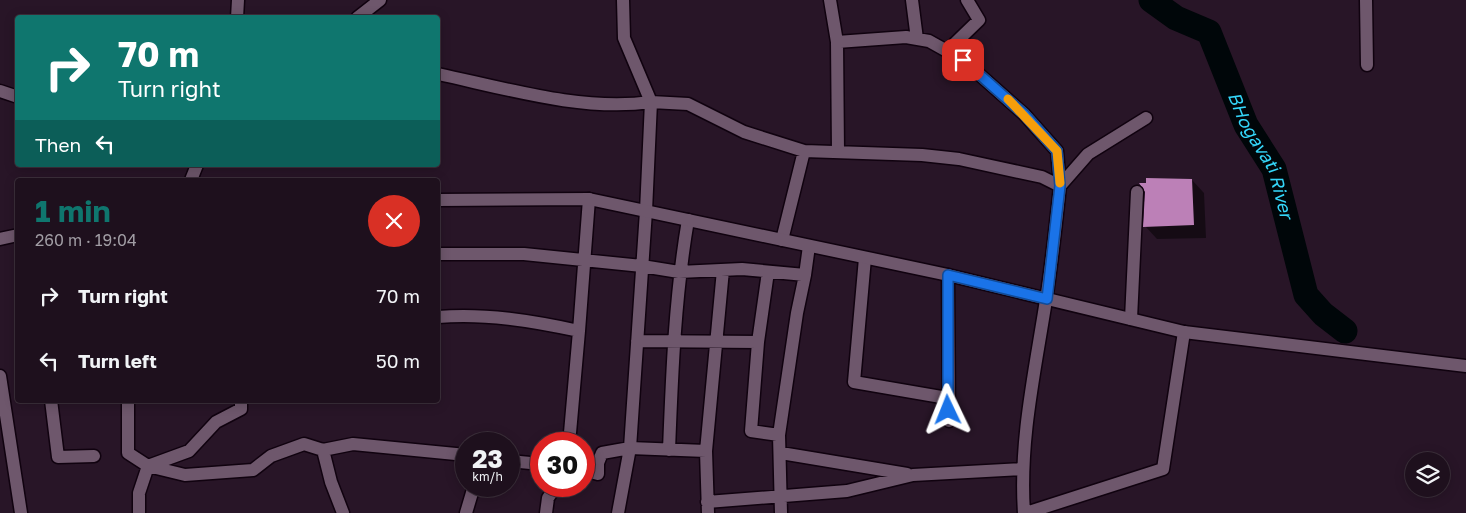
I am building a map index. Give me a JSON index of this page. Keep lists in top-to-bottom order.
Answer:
{
  "water": ["BHogavati River"],
  "page": {
    "turn": ["70 m", "Turn right"],
    "then": "Then",
    "heading": ["1 min", "260 m · 19:04"],
    "list": [
      {
        "name": "Turn right",
        "value": "70 m"
      },
      {
        "name": "Turn left",
        "value": "50 m"
      }
    ],
    "speed": "23 km/h",
    "limit": "30"
  }
}
